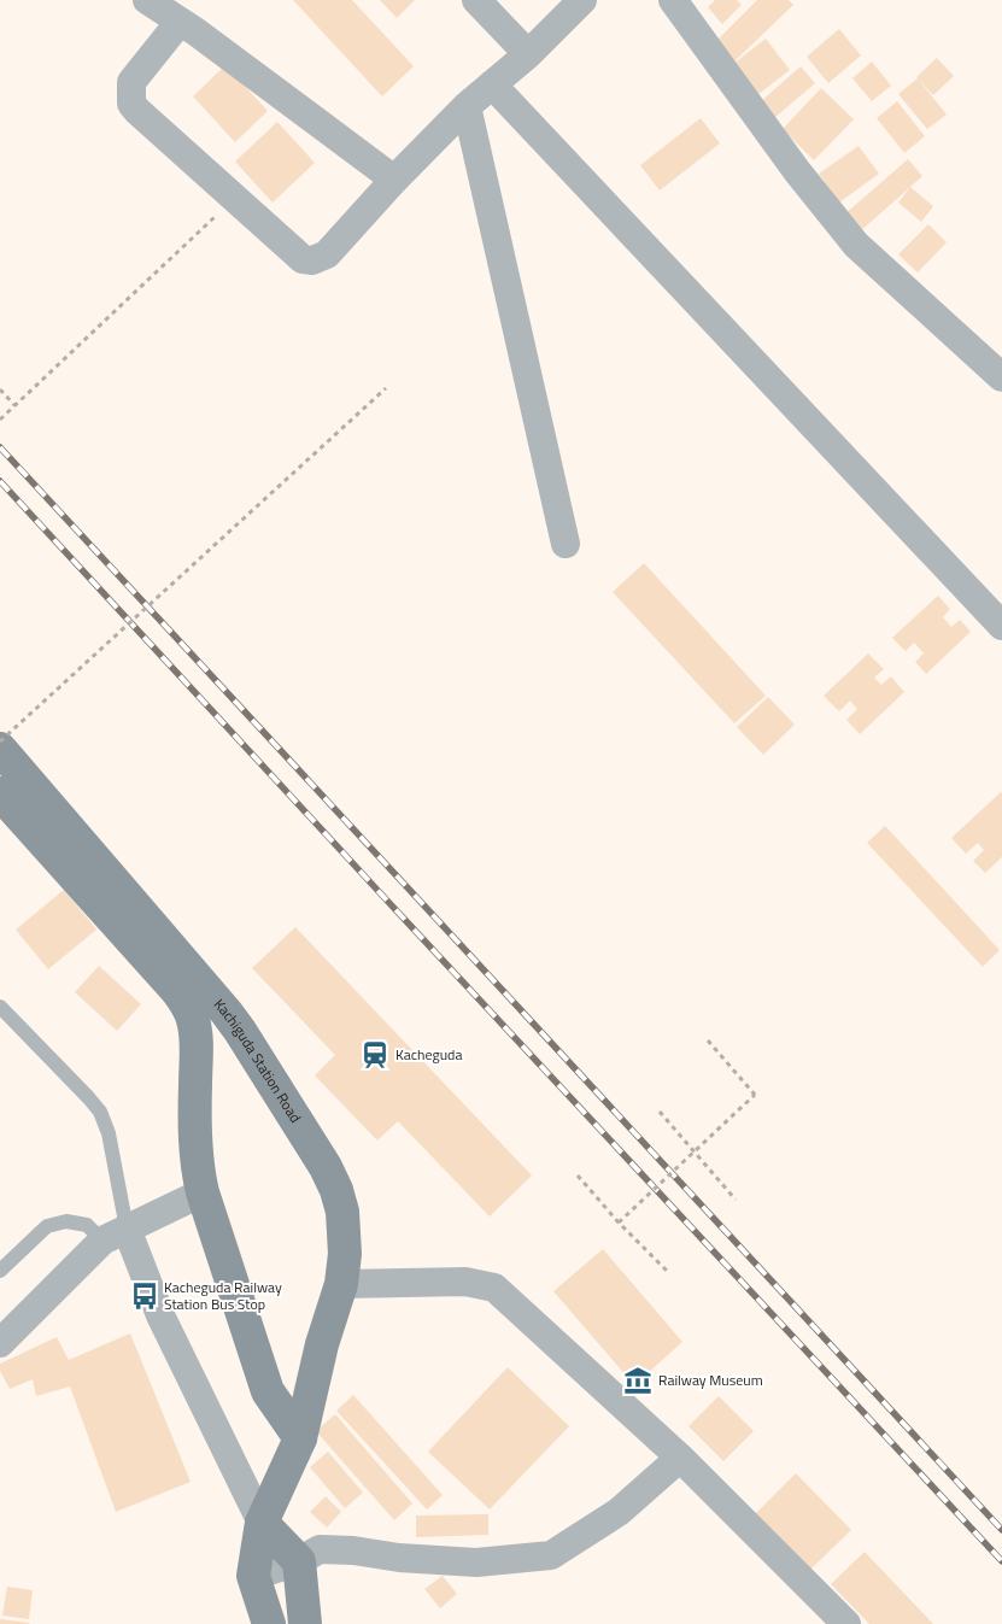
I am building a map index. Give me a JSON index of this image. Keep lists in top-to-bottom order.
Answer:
{
  "streets": {
    "main road": ["Kachiguda Station Road"]
  },
  "places": {
    "station": ["Kacheguda"],
    "bus stop": ["Kacheguda Railway Station Bus Stop"],
    "museum": ["Railway Museum"]
  }
}
